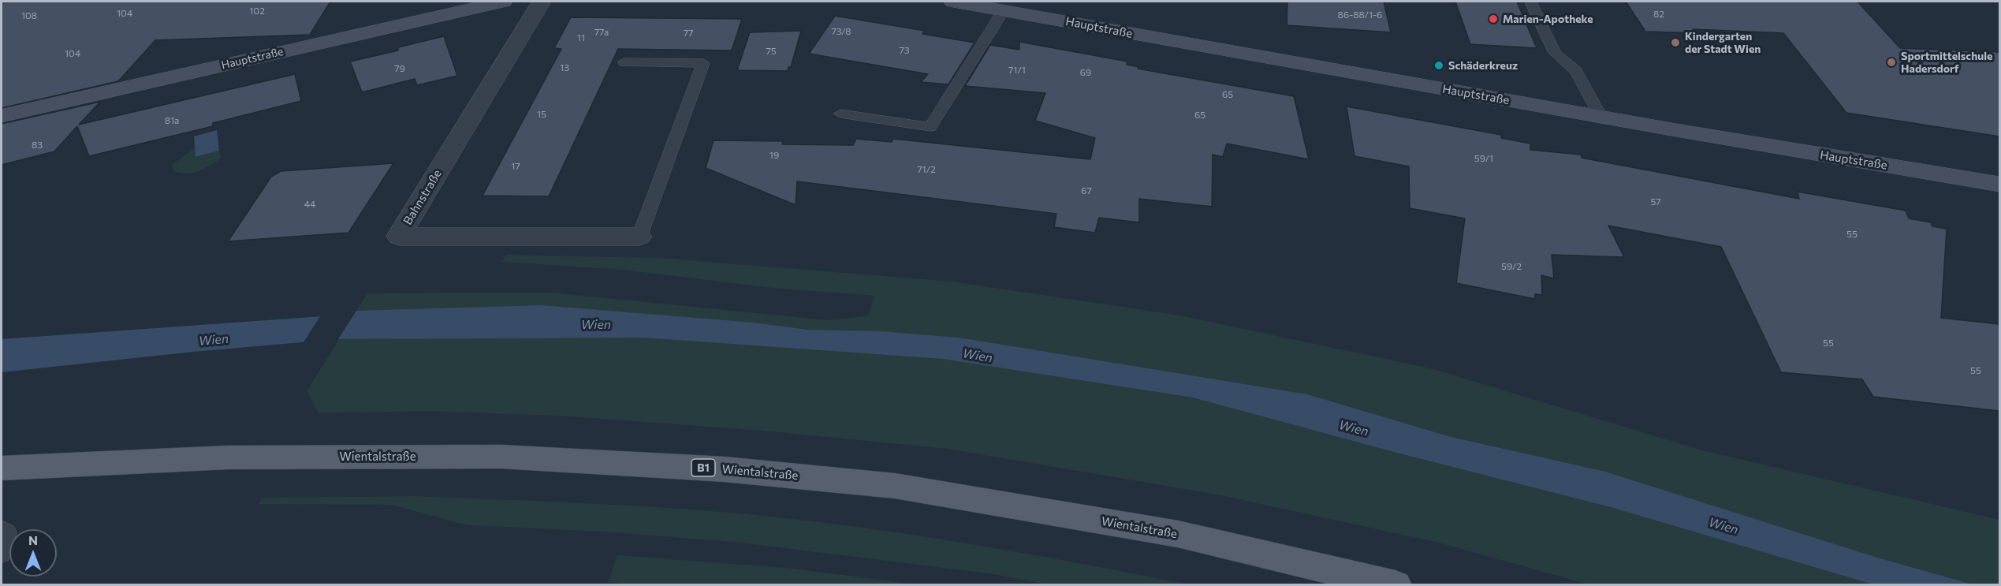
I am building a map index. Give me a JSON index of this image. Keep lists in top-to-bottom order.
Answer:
{
  "streets": {
    "main road": ["Hauptstraße", "Wientalstraße", "B1"],
    "street": ["Bahnstraße"]
  },
  "water": ["Wien"],
  "places": [
    "Marien-Apotheke",
    "Kindergarten der Stadt Wien",
    "Sportmittelschule Hadersdorf",
    "Schäderkreuz"
  ],
  "house_numbers": [
    "102",
    "104",
    "82",
    "86-88/1-6",
    "108",
    "73/8",
    "77a",
    "77",
    "11",
    "73",
    "75",
    "104",
    "13",
    "79",
    "71/1",
    "69",
    "65",
    "15",
    "65",
    "81a",
    "83",
    "19",
    "59/1",
    "17",
    "71/2",
    "67",
    "57",
    "44",
    "55",
    "59/2",
    "55",
    "55"
  ],
  "north": "top"
}
